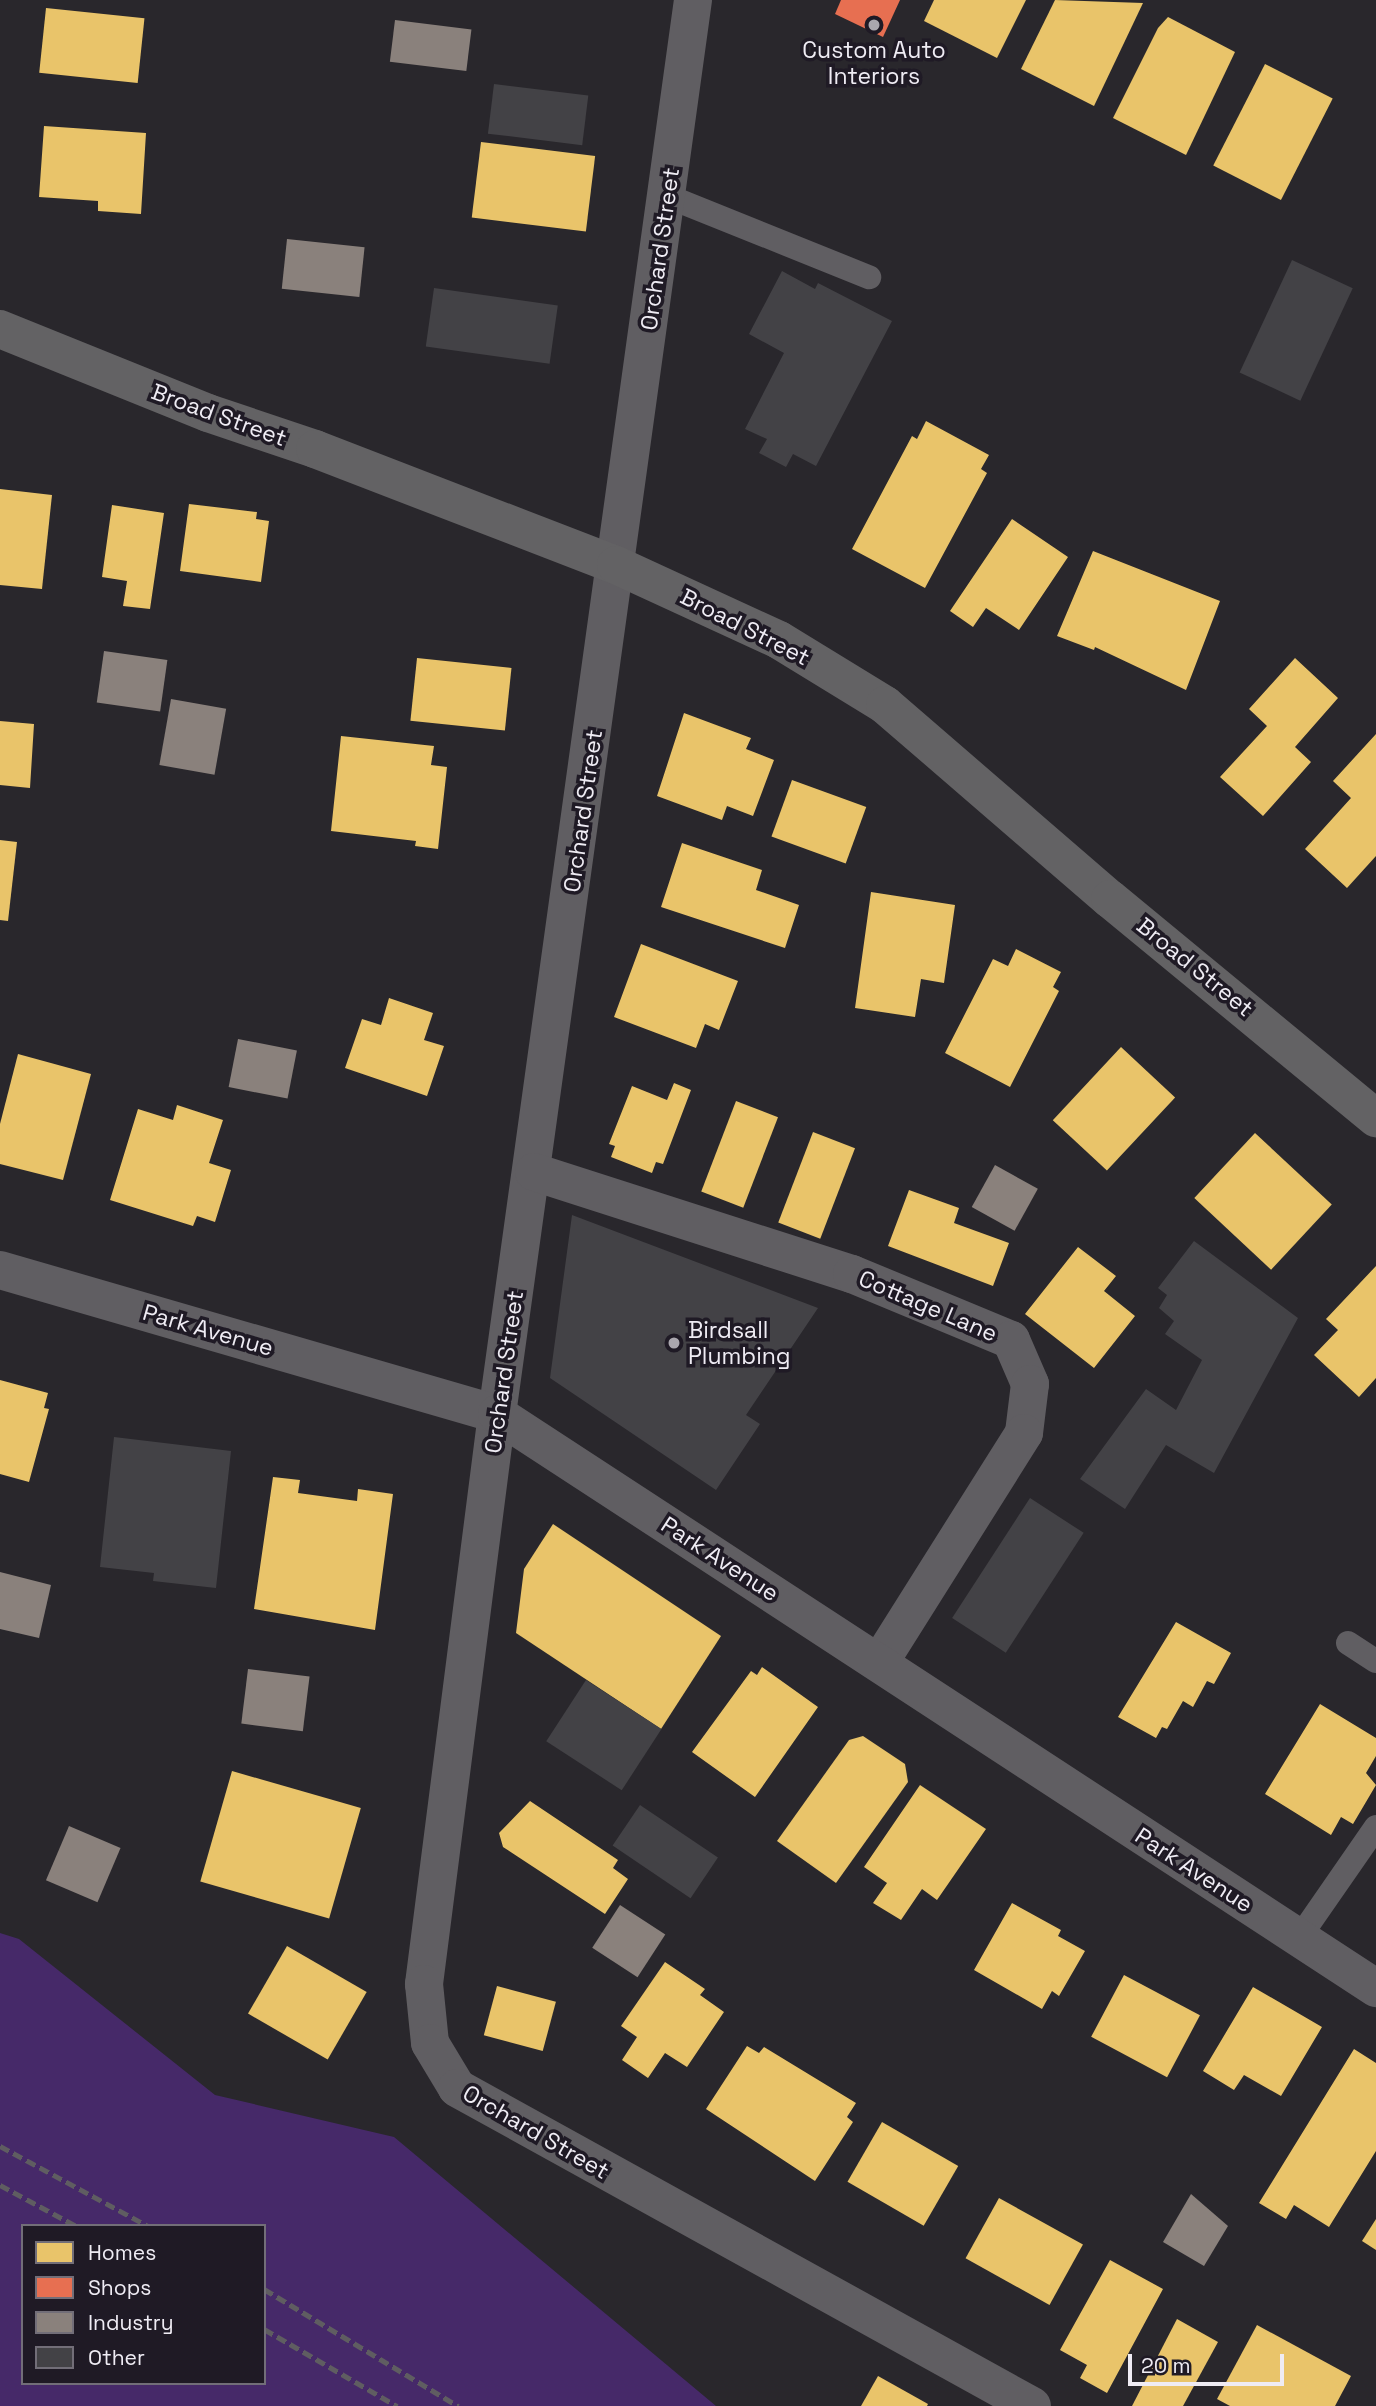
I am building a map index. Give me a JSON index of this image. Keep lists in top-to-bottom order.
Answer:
{
  "streets": {
    "main road": ["Broad Street"],
    "street": ["Orchard Street", "Cottage Lane", "Park Avenue"]
  },
  "crossings": [
    ["Orchard Street", "Broad Street"],
    ["Orchard Street", "Cottage Lane"],
    ["Orchard Street", "Park Avenue"],
    ["Cottage Lane", "Park Avenue"]
  ],
  "places": ["Custom Auto Interiors", "Birdsall Plumbing"],
  "legend": [
    "Homes",
    "Shops",
    "Industry",
    "Other"
  ],
  "scale_bar": "20 m"
}
